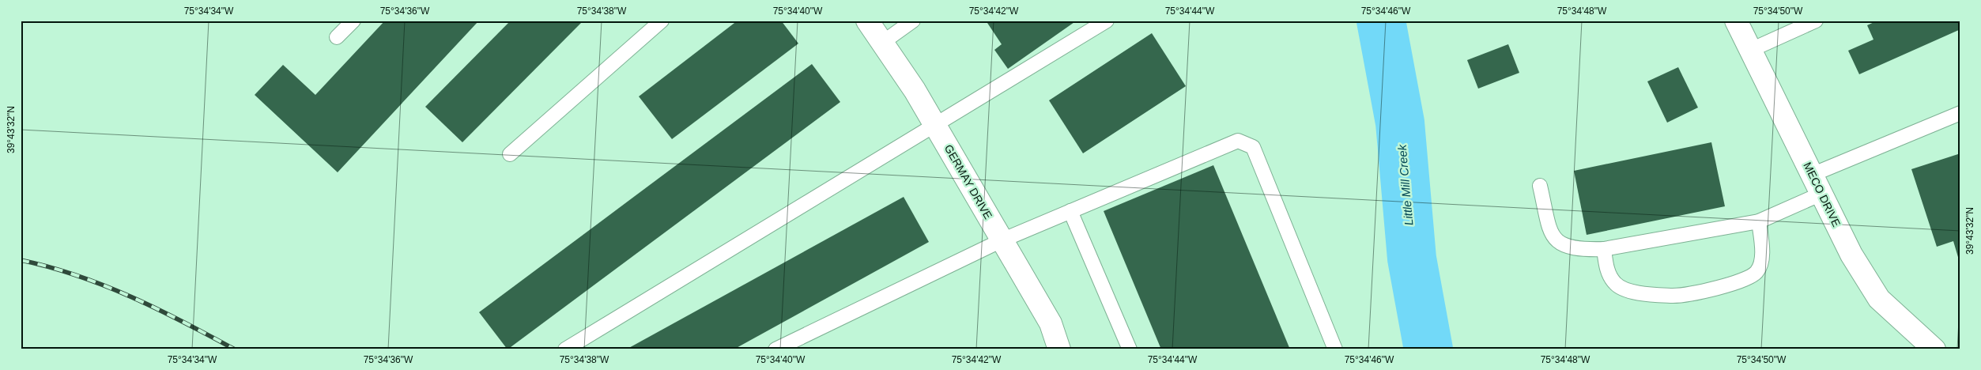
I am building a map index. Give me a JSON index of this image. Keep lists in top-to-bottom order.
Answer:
{
  "streets": {
    "street": ["GERMAY DRIVE", "MECO DRIVE"]
  },
  "water": ["Little Mill Creek"],
  "coordinates": [
    "75°34'34\"W",
    "75°34'36\"W",
    "75°34'38\"W",
    "75°34'40\"W",
    "75°34'42\"W",
    "75°34'44\"W",
    "75°34'46\"W",
    "75°34'48\"W",
    "75°34'50\"W",
    "39°43'32\"N"
  ]
}
